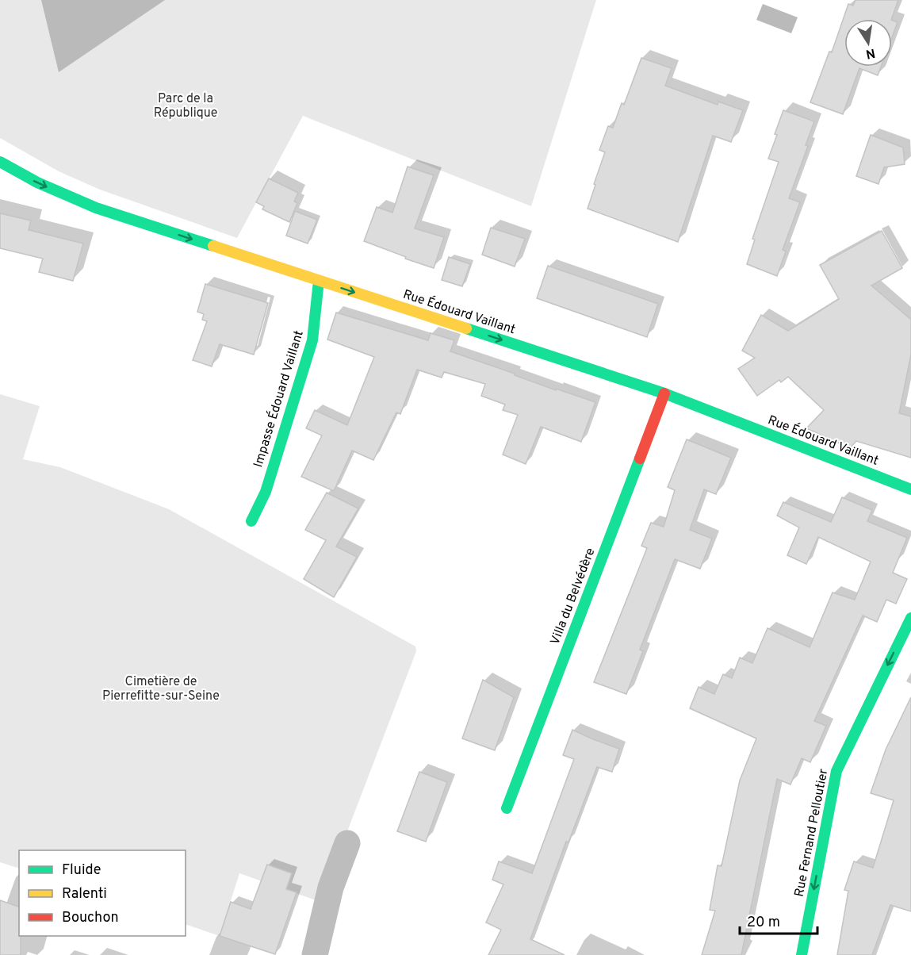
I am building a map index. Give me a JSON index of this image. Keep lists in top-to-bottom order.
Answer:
{
  "streets": {
    "street": [
      "Rue Édouard Vaillant",
      "Impasse Édouard Vaillant",
      "Villa du Belvédère",
      "Rue Fernand Pelloutier"
    ]
  },
  "crossings": [
    ["Rue Édouard Vaillant", "Impasse Édouard Vaillant"],
    ["Rue Édouard Vaillant", "Villa du Belvédère"]
  ],
  "one_way": ["Rue Édouard Vaillant", "Rue Fernand Pelloutier"],
  "parks": ["Parc de la République", "Cimetière de Pierrefitte-sur-Seine"],
  "legend": ["Fluide", "Ralenti", "Bouchon"],
  "scale_bar": "20 m",
  "north": "bottom"
}
